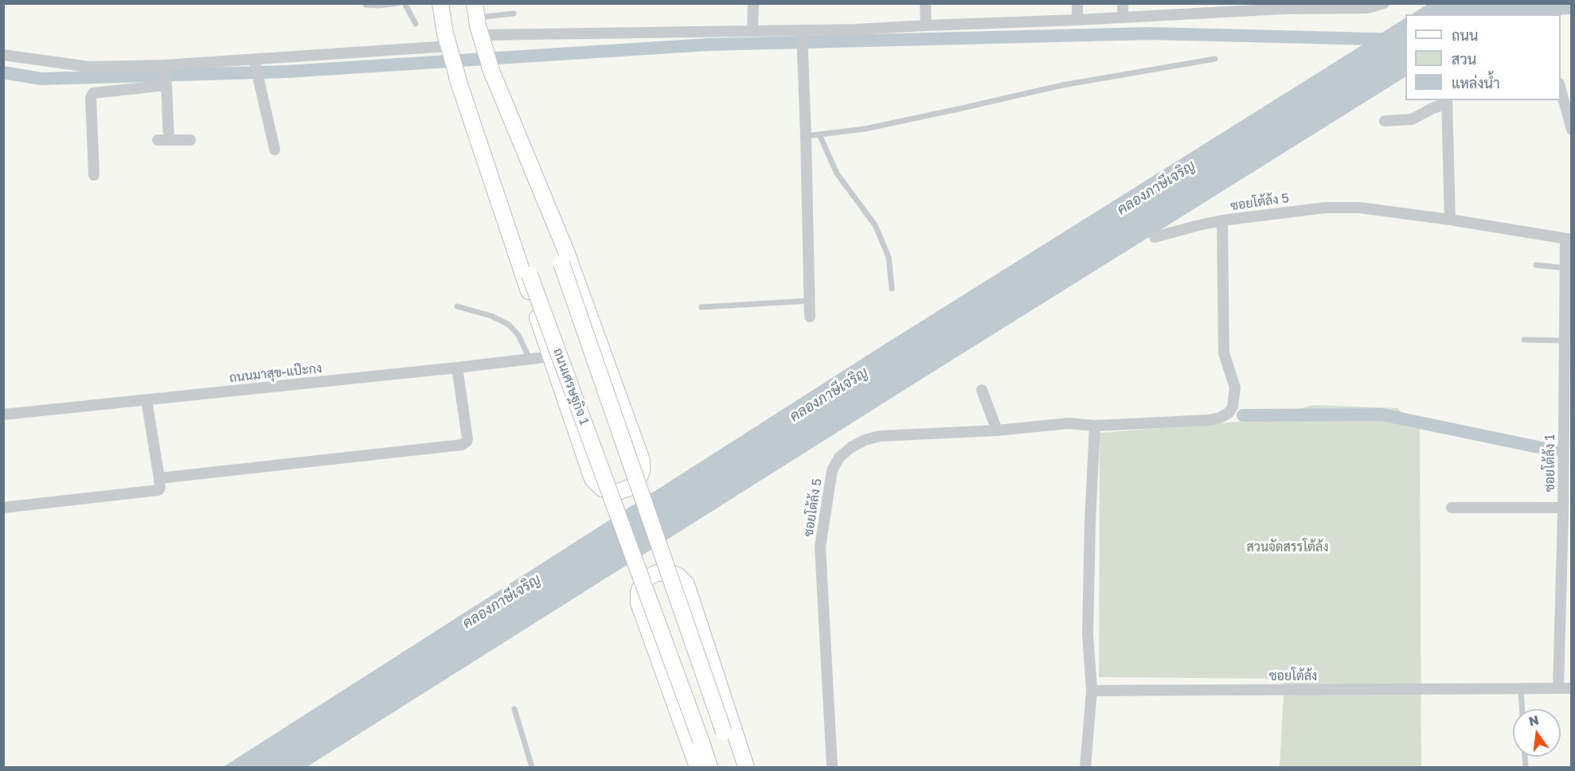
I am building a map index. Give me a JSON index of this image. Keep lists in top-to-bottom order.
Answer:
{
  "streets": {
    "main road": ["ถนนเศรษฐกิจ 1"],
    "street": [
      "ซอยโต้ล้ง 5",
      "ถนนมาสุข-แป๊ะกง",
      "ซอยโต้ล้ง 1",
      "ซอยโต้ล้ง"
    ]
  },
  "crossings": [
    ["ซอยโต้ล้ง 5", "ซอยโต้ล้ง 1"],
    ["ซอยโต้ล้ง 1", "ซอยโต้ล้ง"]
  ],
  "water": ["คลองภาษีเจริญ"],
  "parks": ["สวนจัดสรรโต้ล้ง"],
  "legend": ["ถนน", "สวน", "แหล่งน้ำ"],
  "north": "top"
}
